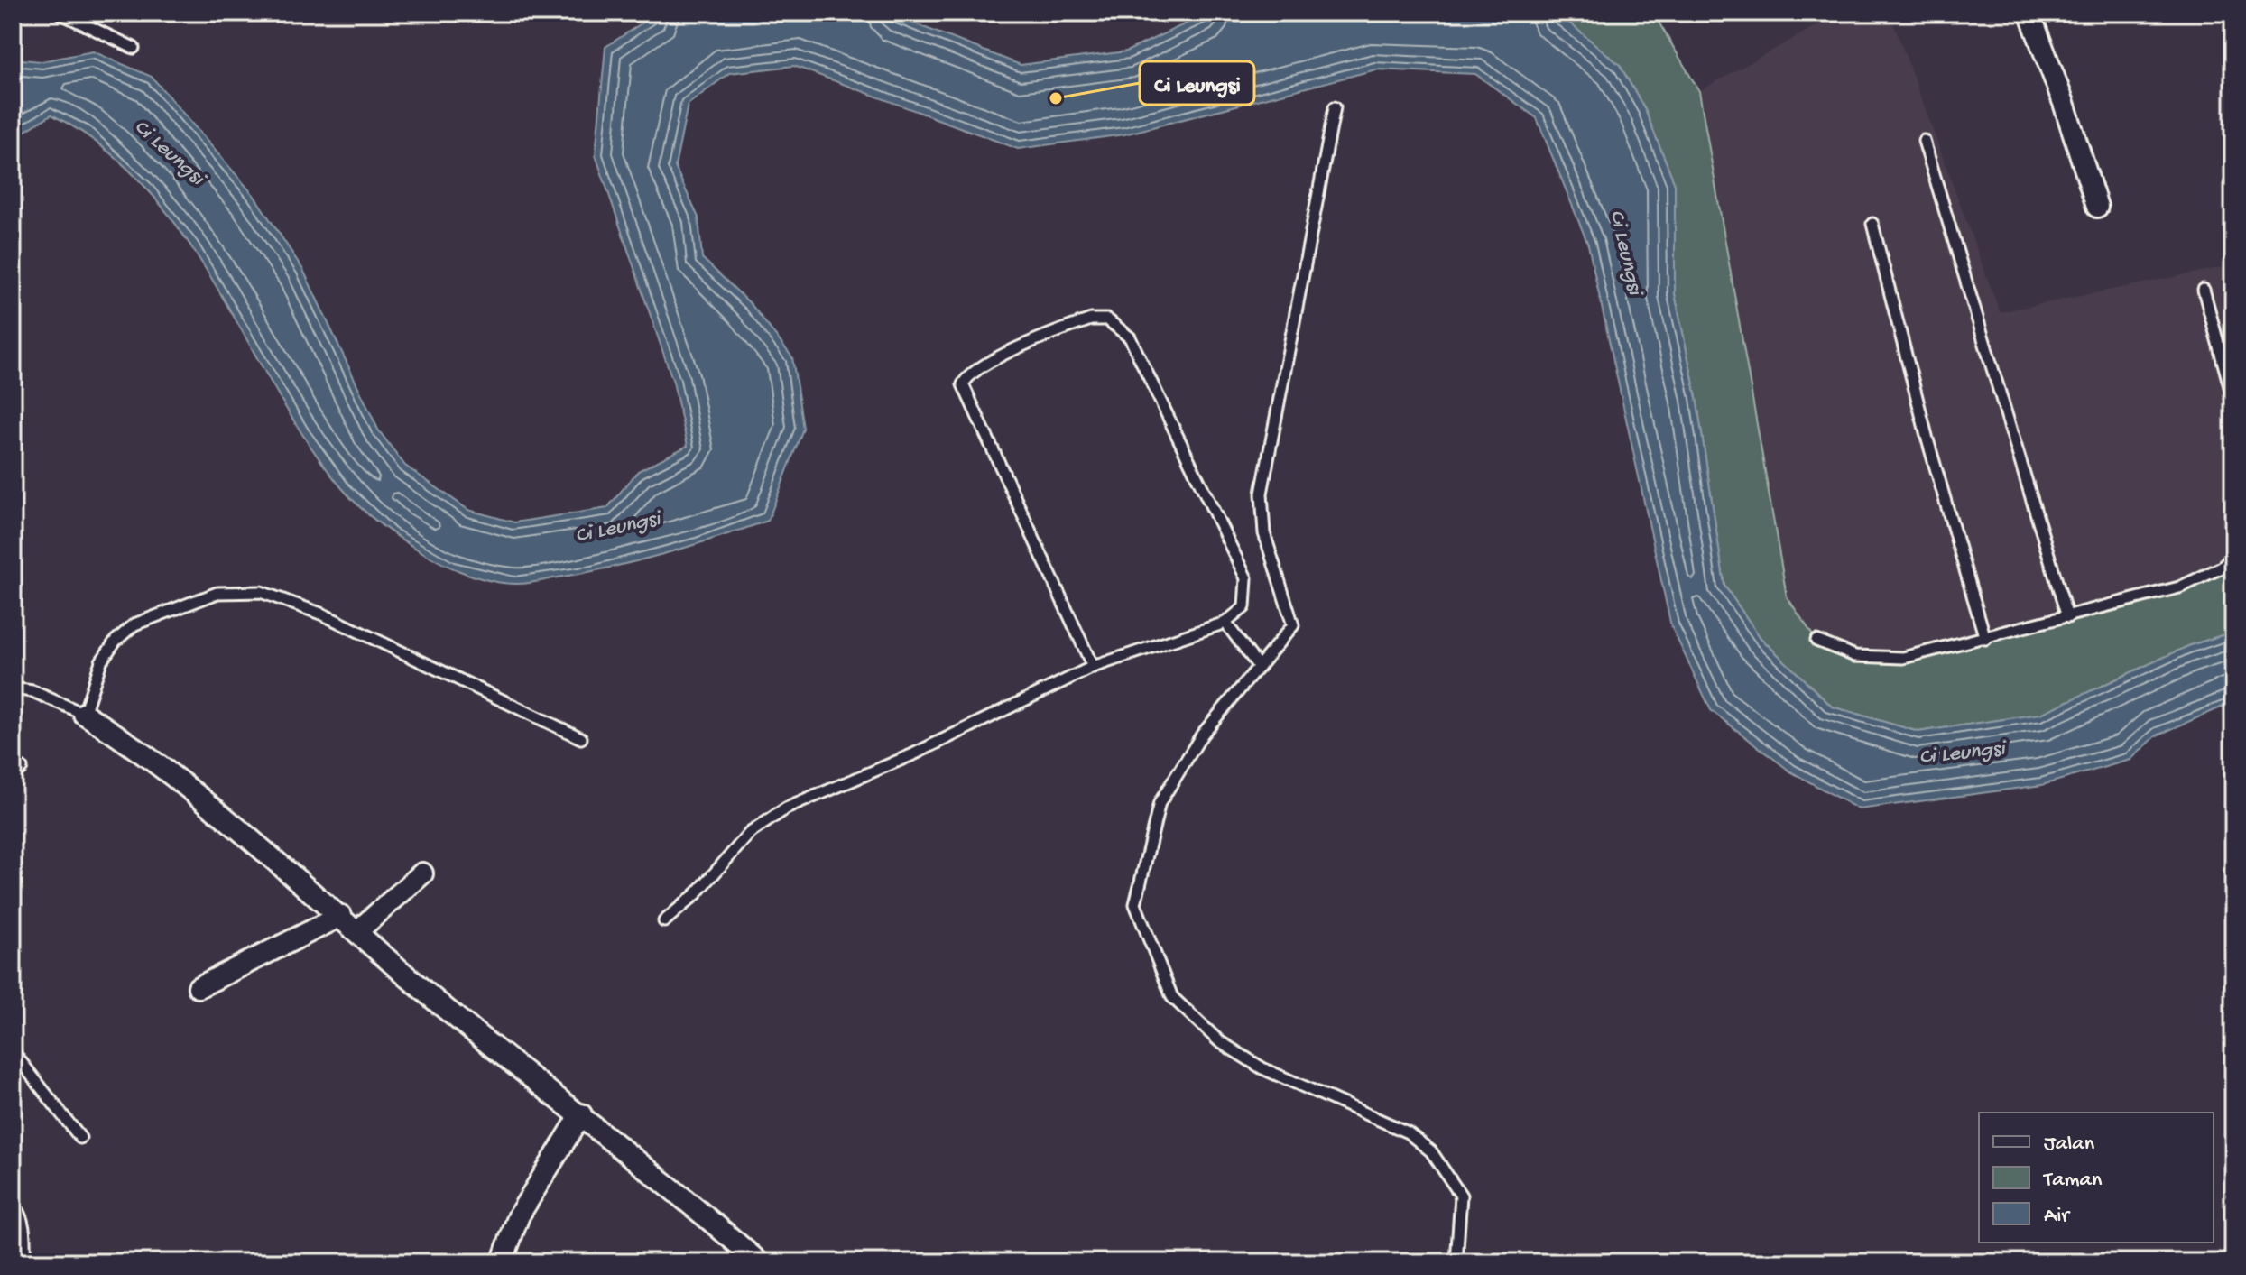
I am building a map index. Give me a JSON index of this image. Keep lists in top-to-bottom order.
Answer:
{
  "water": ["Ci Leungsi"],
  "places": ["Ci Leungsi"],
  "legend": ["Jalan", "Taman", "Air"]
}
